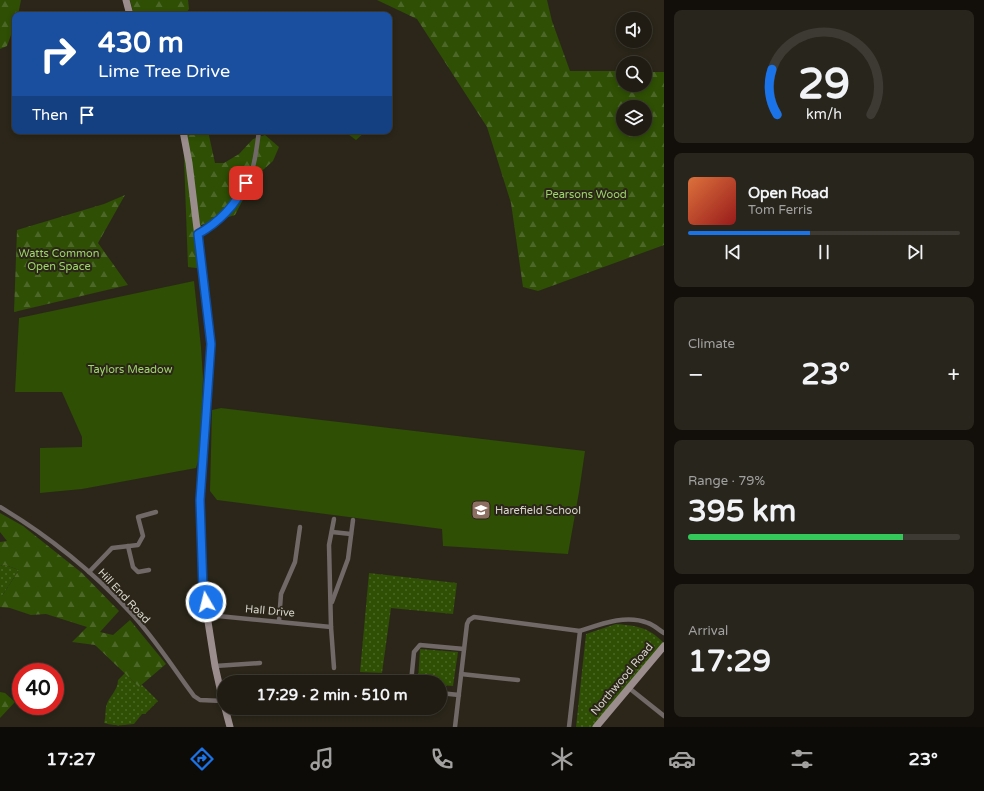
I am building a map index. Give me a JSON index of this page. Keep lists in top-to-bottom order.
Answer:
{
  "streets": {
    "street": ["Hill End Road", "Hall Drive", "Northwood Road"]
  },
  "parks": ["Pearsons Wood", "Watts Common Open Space", "Taylors Meadow"],
  "places": {
    "school or university": ["Harefield School"]
  },
  "page": {
    "turn": ["430 m", "Lime Tree Drive"],
    "then": "Then",
    "song": ["Open Road", "Tom Ferris"],
    "tile": [
      "Climate",
      ["Range · 79%", "395 km"],
      ["Arrival", "17:29"]
    ],
    "heat": ["−", "23°", "+"],
    "limit": "40",
    "trip": "17:29 · 2 min · 510 m",
    "tabs": ["17:27", "23°"],
    "gauge": ["29", "km/h"]
  }
}
